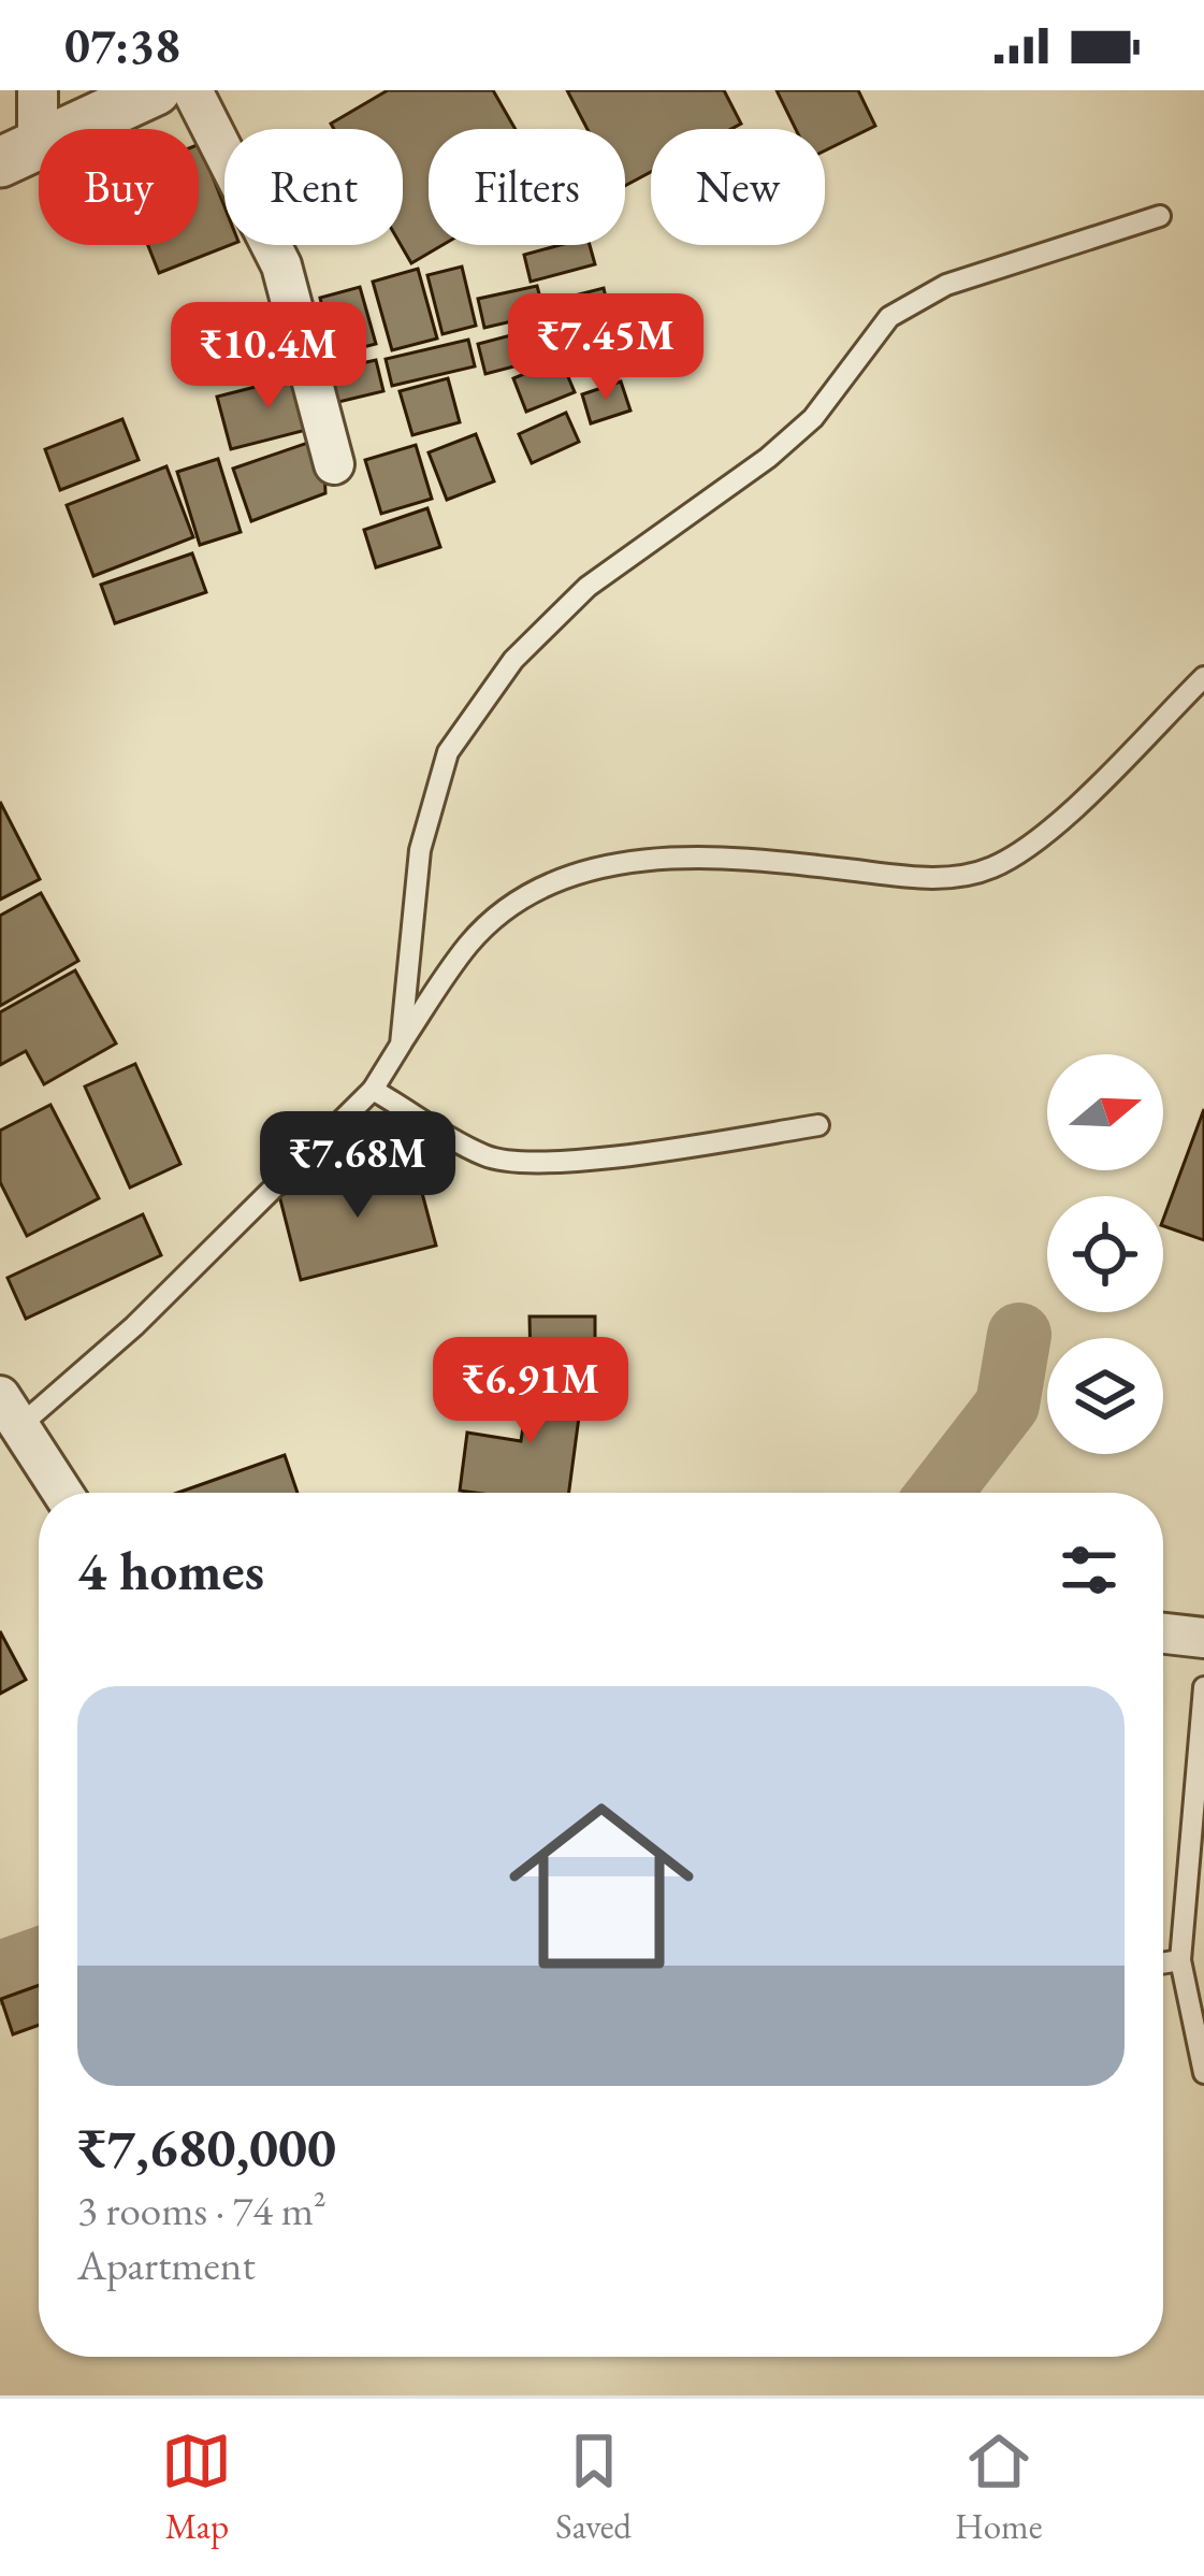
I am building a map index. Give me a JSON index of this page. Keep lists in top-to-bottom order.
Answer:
{
  "north": "right",
  "page": {
    "status": "07:38",
    "chip": [
      "Buy",
      "Rent",
      "Filters",
      "New"
    ],
    "price": [
      "₹7.45M",
      "₹10.4M",
      "₹7.68M",
      "₹6.91M"
    ],
    "heading": "4 homes",
    "list": [
      {
        "name": "₹7,680,000",
        "note": "3 rooms · 74 m² · Apartment"
      }
    ],
    "tabs": ["Map", "Saved", "Home"]
  }
}
